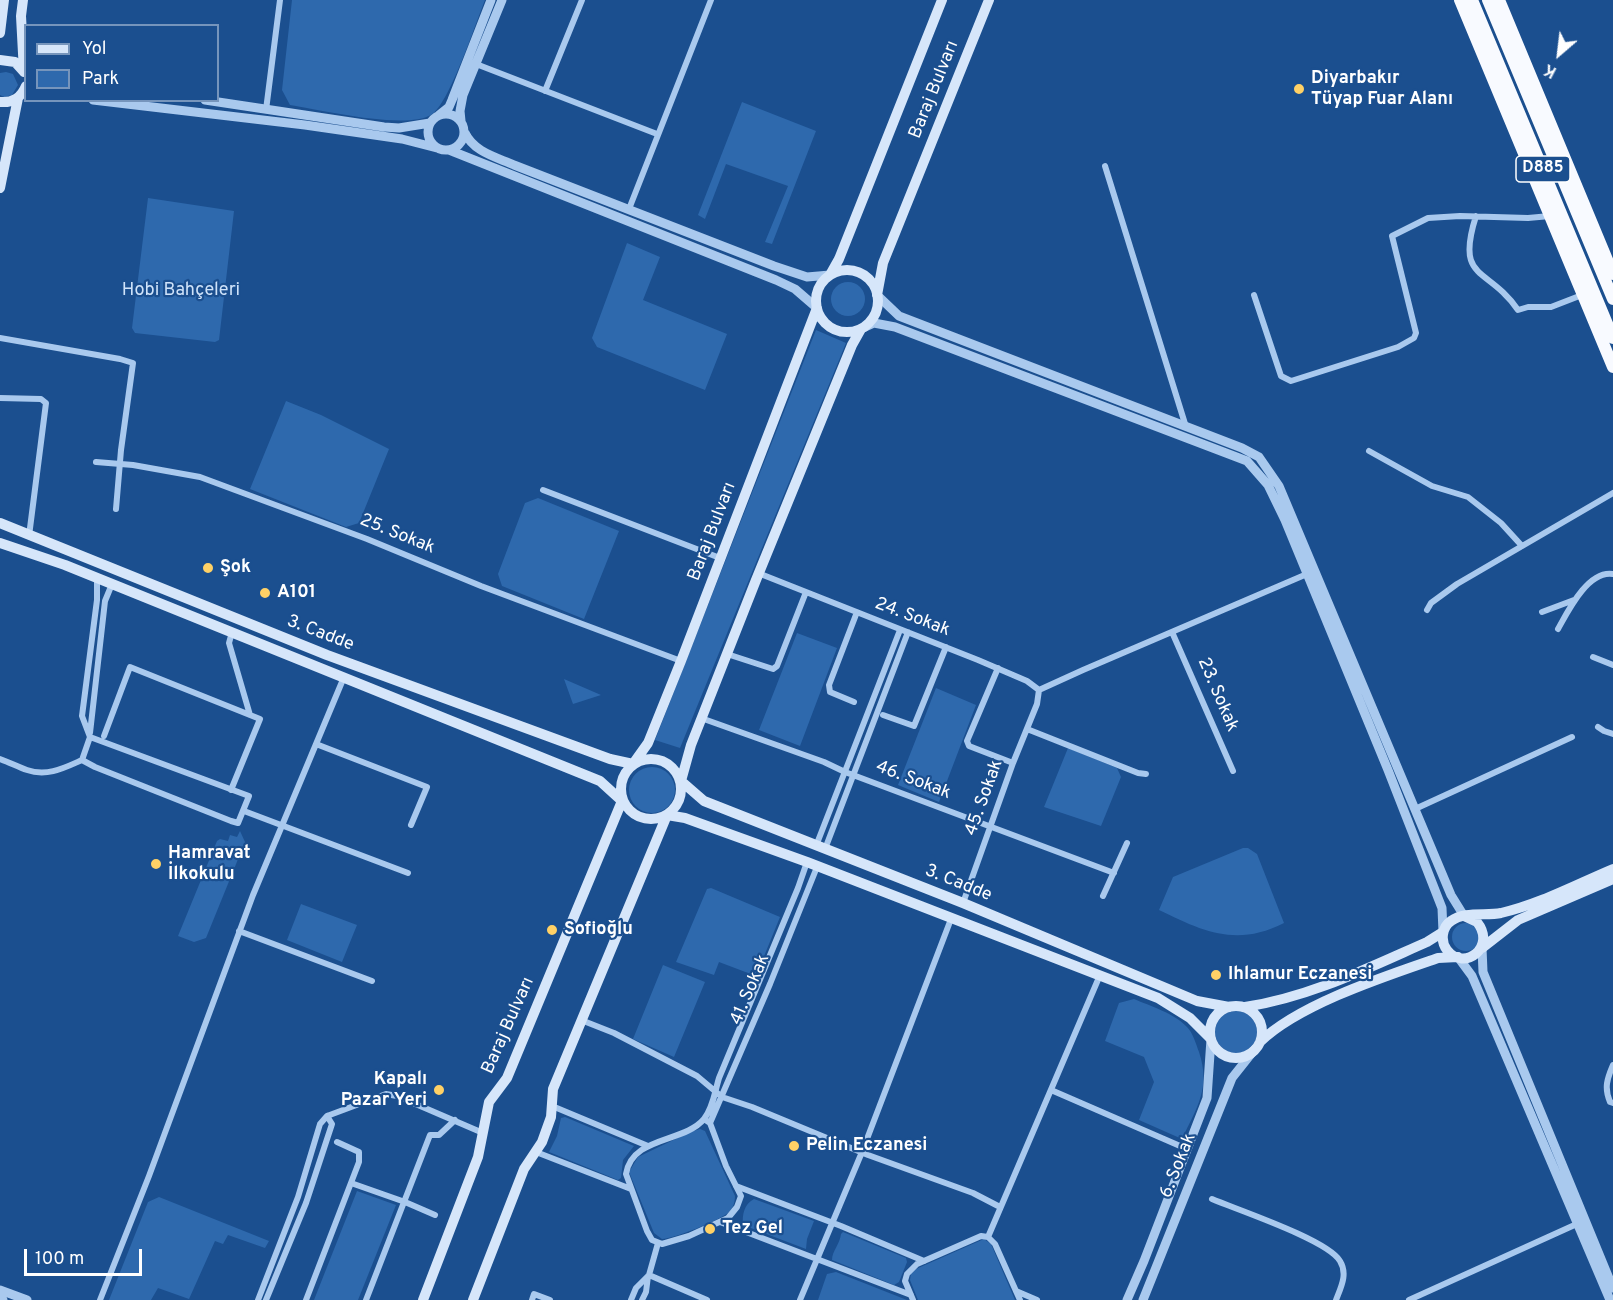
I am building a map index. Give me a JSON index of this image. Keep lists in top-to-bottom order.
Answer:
{
  "streets": {
    "highway": ["D885"],
    "main road": ["Baraj Bulvarı", "3. Cadde"],
    "street": [
      "25. Sokak",
      "24. Sokak",
      "23. Sokak",
      "46. Sokak",
      "45. Sokak",
      "41. Sokak",
      "6. Sokak"
    ]
  },
  "crossings": [
    ["Baraj Bulvarı", "25. Sokak"],
    ["Baraj Bulvarı", "3. Cadde"],
    ["24. Sokak", "45. Sokak"],
    ["3. Cadde", "45. Sokak"],
    ["3. Cadde", "41. Sokak"],
    ["3. Cadde", "6. Sokak"],
    ["46. Sokak", "45. Sokak"]
  ],
  "parks": ["Hobi Bahçeleri"],
  "places": [
    "Diyarbakır Tüyap Fuar Alanı",
    "Şok",
    "A101",
    "Hamravat İlkokulu",
    "Sofioğlu",
    "Ihlamur Eczanesi",
    "Kapalı Pazar Yeri",
    "Pelin Eczanesi",
    "Tez Gel"
  ],
  "legend": ["Yol", "Park"],
  "scale_bar": "100 m",
  "north": "bottom left"
}
